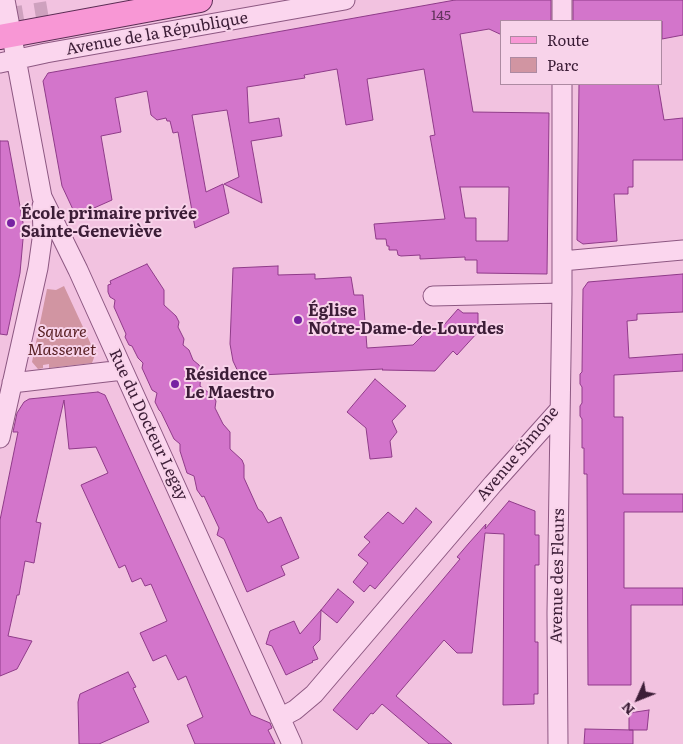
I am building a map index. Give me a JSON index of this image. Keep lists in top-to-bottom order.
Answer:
{
  "streets": {
    "street": [
      "Avenue de la République",
      "Rue du Docteur Legay",
      "Avenue Simone",
      "Avenue des Fleurs"
    ]
  },
  "crossings": [
    ["Avenue de la République", "Rue du Docteur Legay"],
    ["Rue du Docteur Legay", "Avenue Simone"],
    ["Avenue Simone", "Avenue des Fleurs"]
  ],
  "parks": ["Square Massenet"],
  "places": ["École primaire privée Sainte-Geneviève", "Église Notre-Dame-de-Lourdes", "Résidence Le Maestro"],
  "house_numbers": ["145"],
  "legend": ["Route", "Parc"],
  "north": "bottom left"
}
